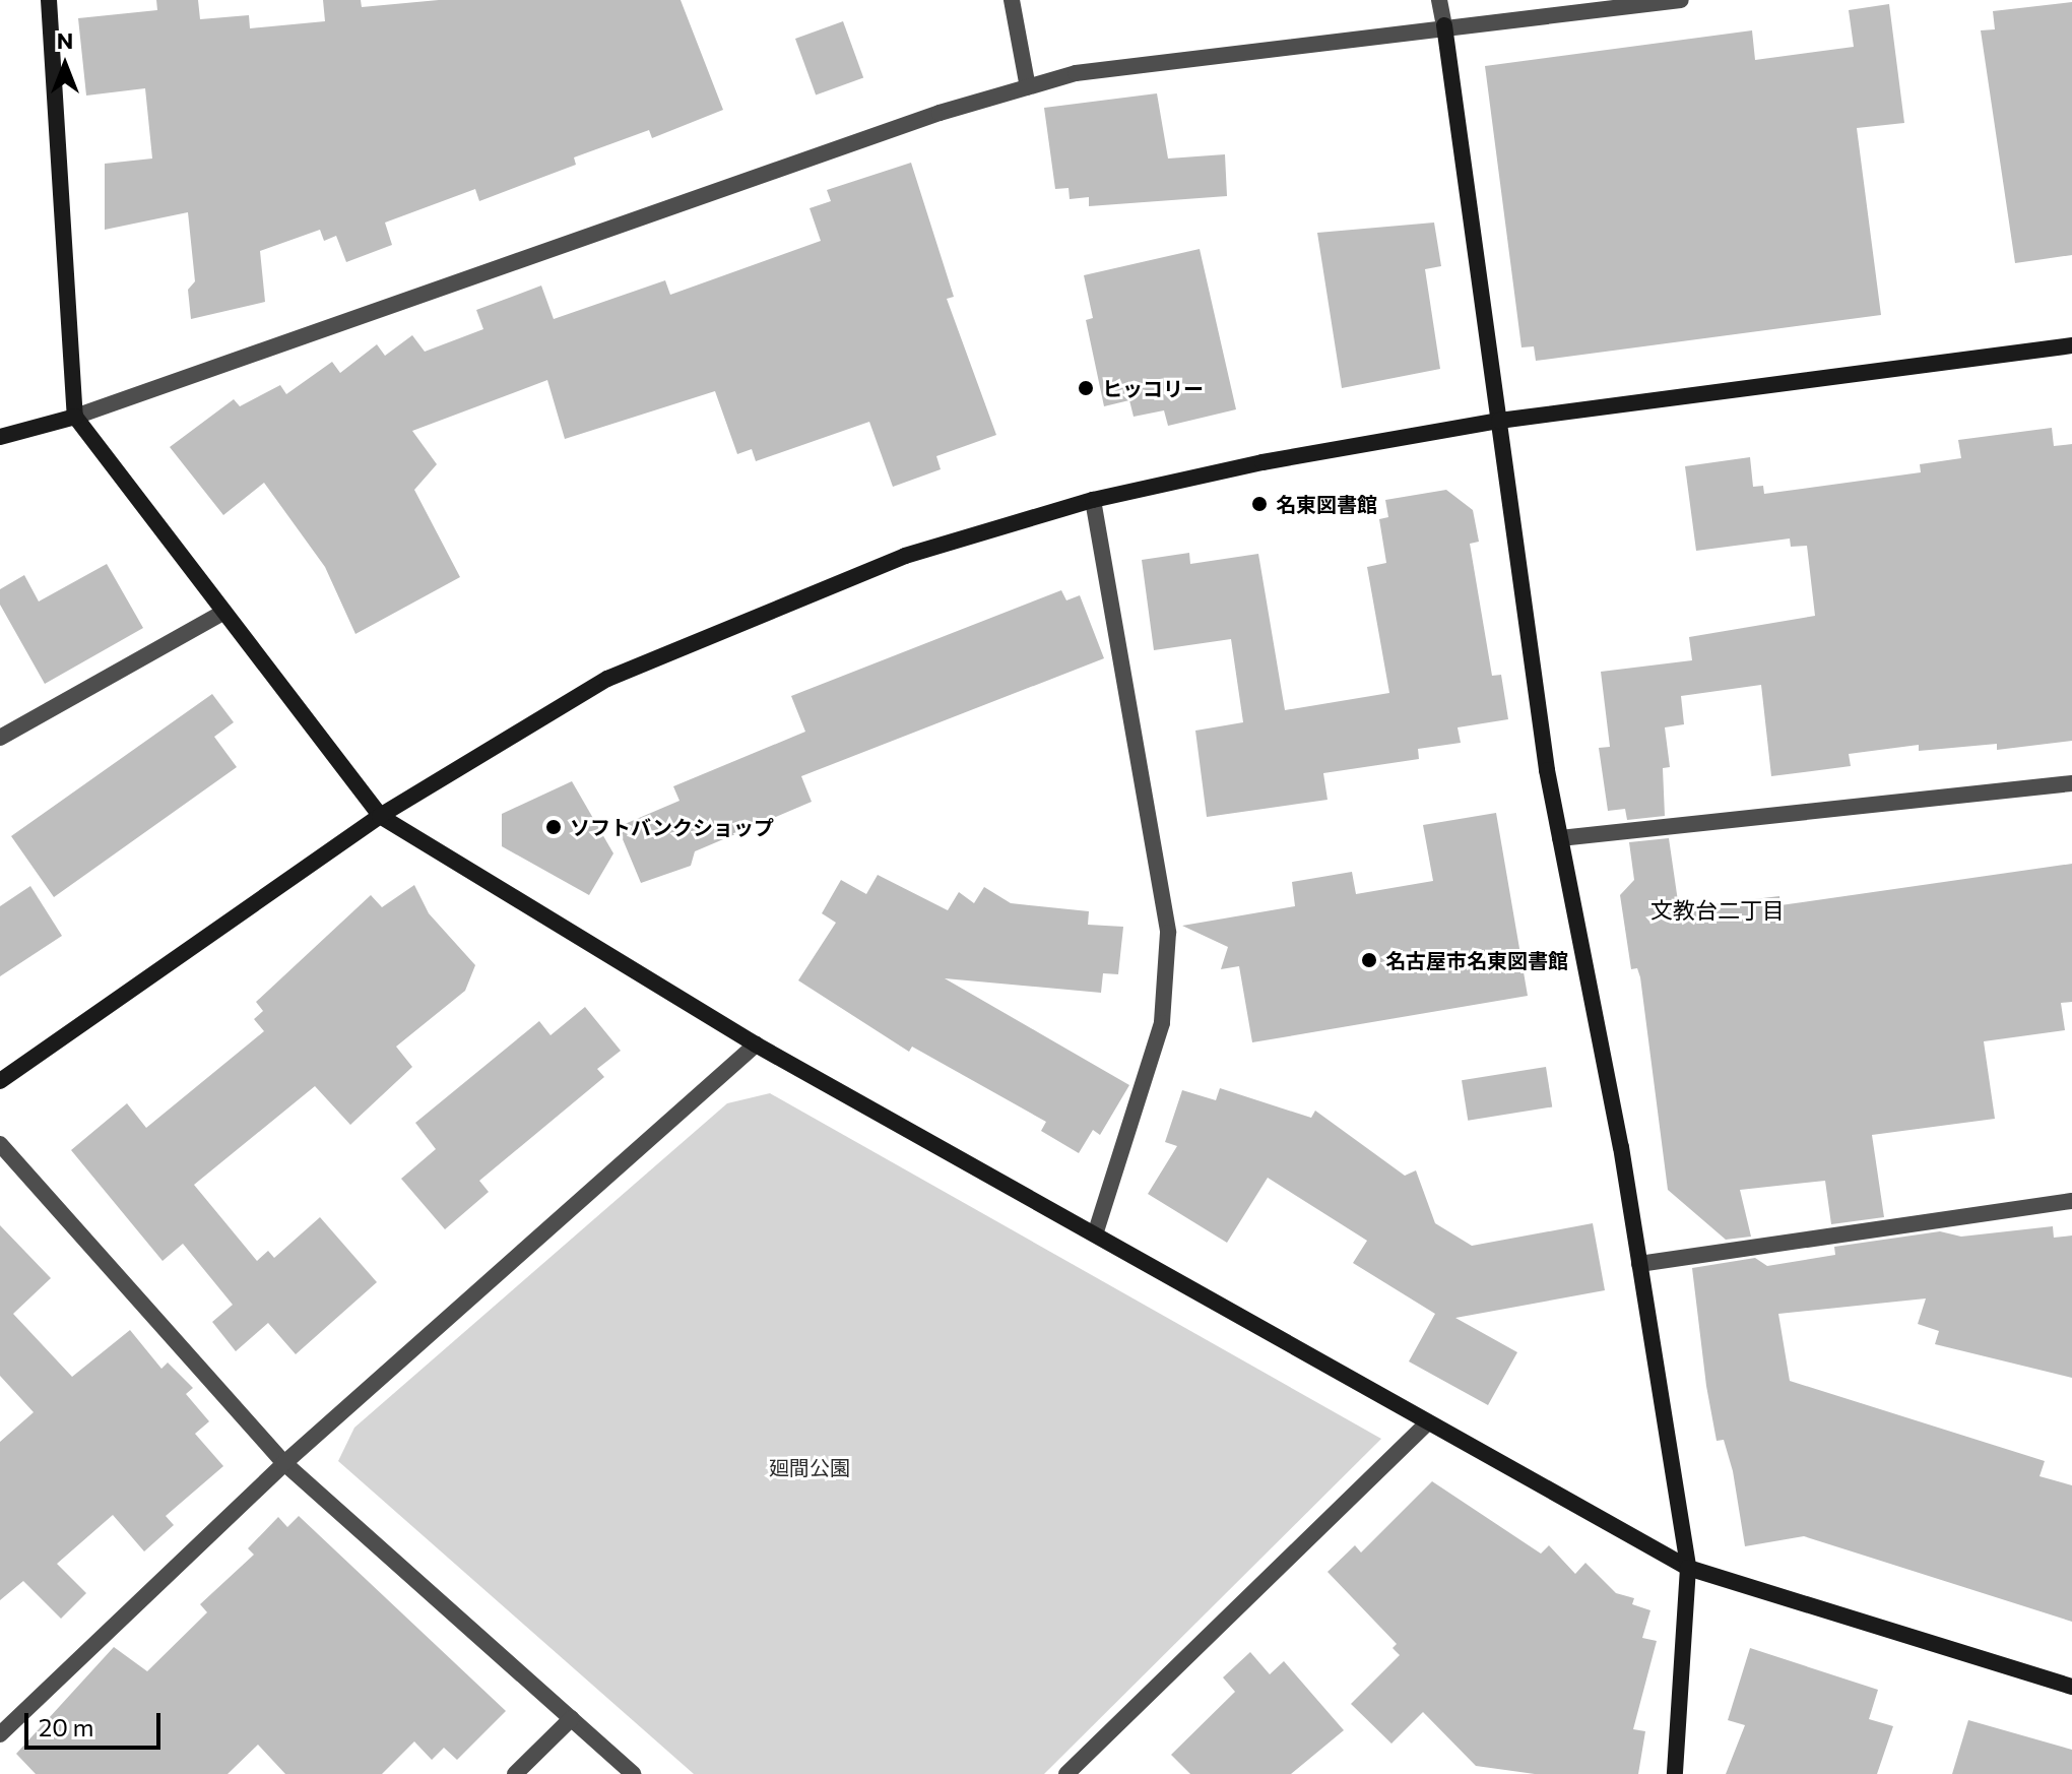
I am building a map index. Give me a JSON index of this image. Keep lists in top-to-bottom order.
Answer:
{
  "districts": ["文教台二丁目"],
  "parks": ["廻間公園"],
  "places": [
    "ヒッコリー",
    "名東図書館",
    "ソフトバンクショップ",
    "名古屋市名東図書館"
  ],
  "scale_bar": "20 m",
  "north": "top"
}
